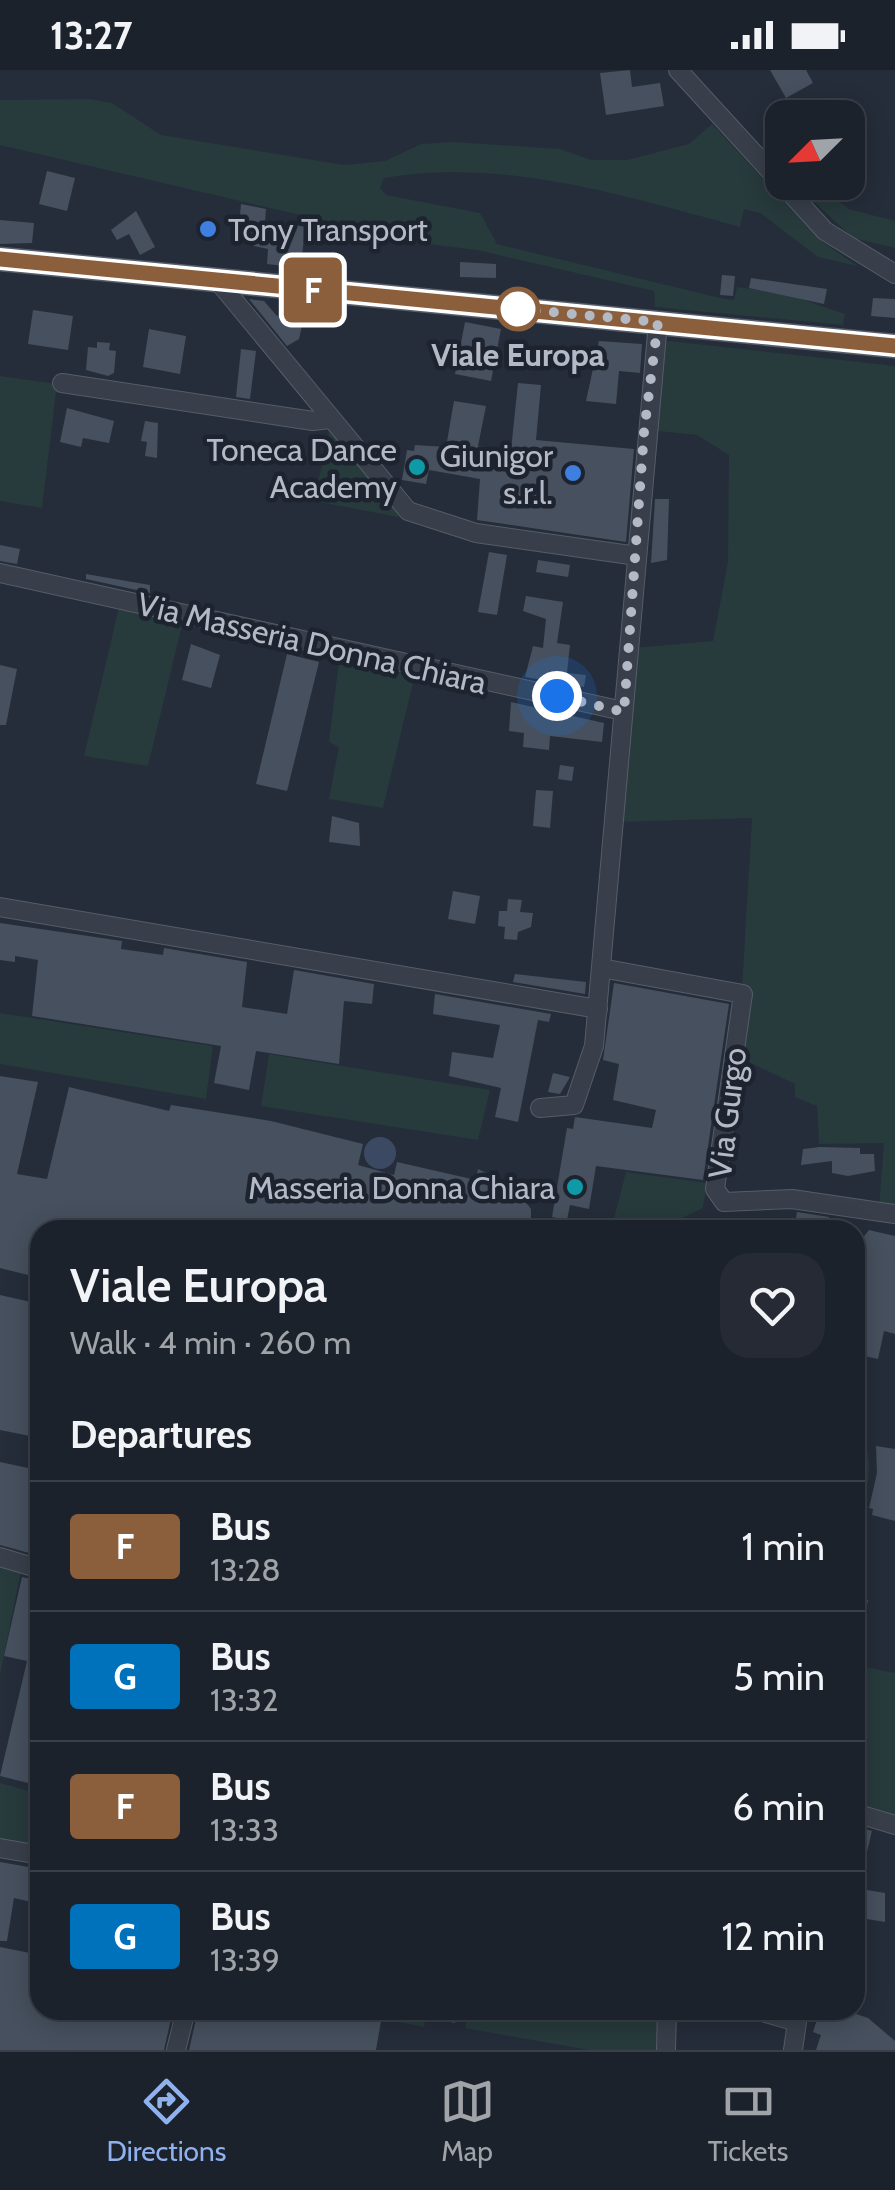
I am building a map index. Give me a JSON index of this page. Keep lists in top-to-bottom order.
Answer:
{
  "streets": {
    "street": ["Via Masseria Donna Chiara", "Via Gurgo"]
  },
  "places": [
    "Tony Transport",
    "Viale Europa",
    "Toneca Dance Academy",
    "Giunigor s.r.l.",
    "Masseria Donna Chiara"
  ],
  "lines": ["bus line F"],
  "north": "bottom left",
  "page": {
    "status": "13:27",
    "on_map": "F",
    "heading": [
      ["Viale Europa", "Walk · 4 min · 260 m"],
      "Departures"
    ],
    "list": [
      {
        "mark": "F",
        "name": "Bus",
        "note": "13:28",
        "value": "1 min"
      },
      {
        "mark": "G",
        "name": "Bus",
        "note": "13:32",
        "value": "5 min"
      },
      {
        "mark": "F",
        "name": "Bus",
        "note": "13:33",
        "value": "6 min"
      },
      {
        "mark": "G",
        "name": "Bus",
        "note": "13:39",
        "value": "12 min"
      }
    ],
    "tabs": ["Directions", "Map", "Tickets"]
  }
}
